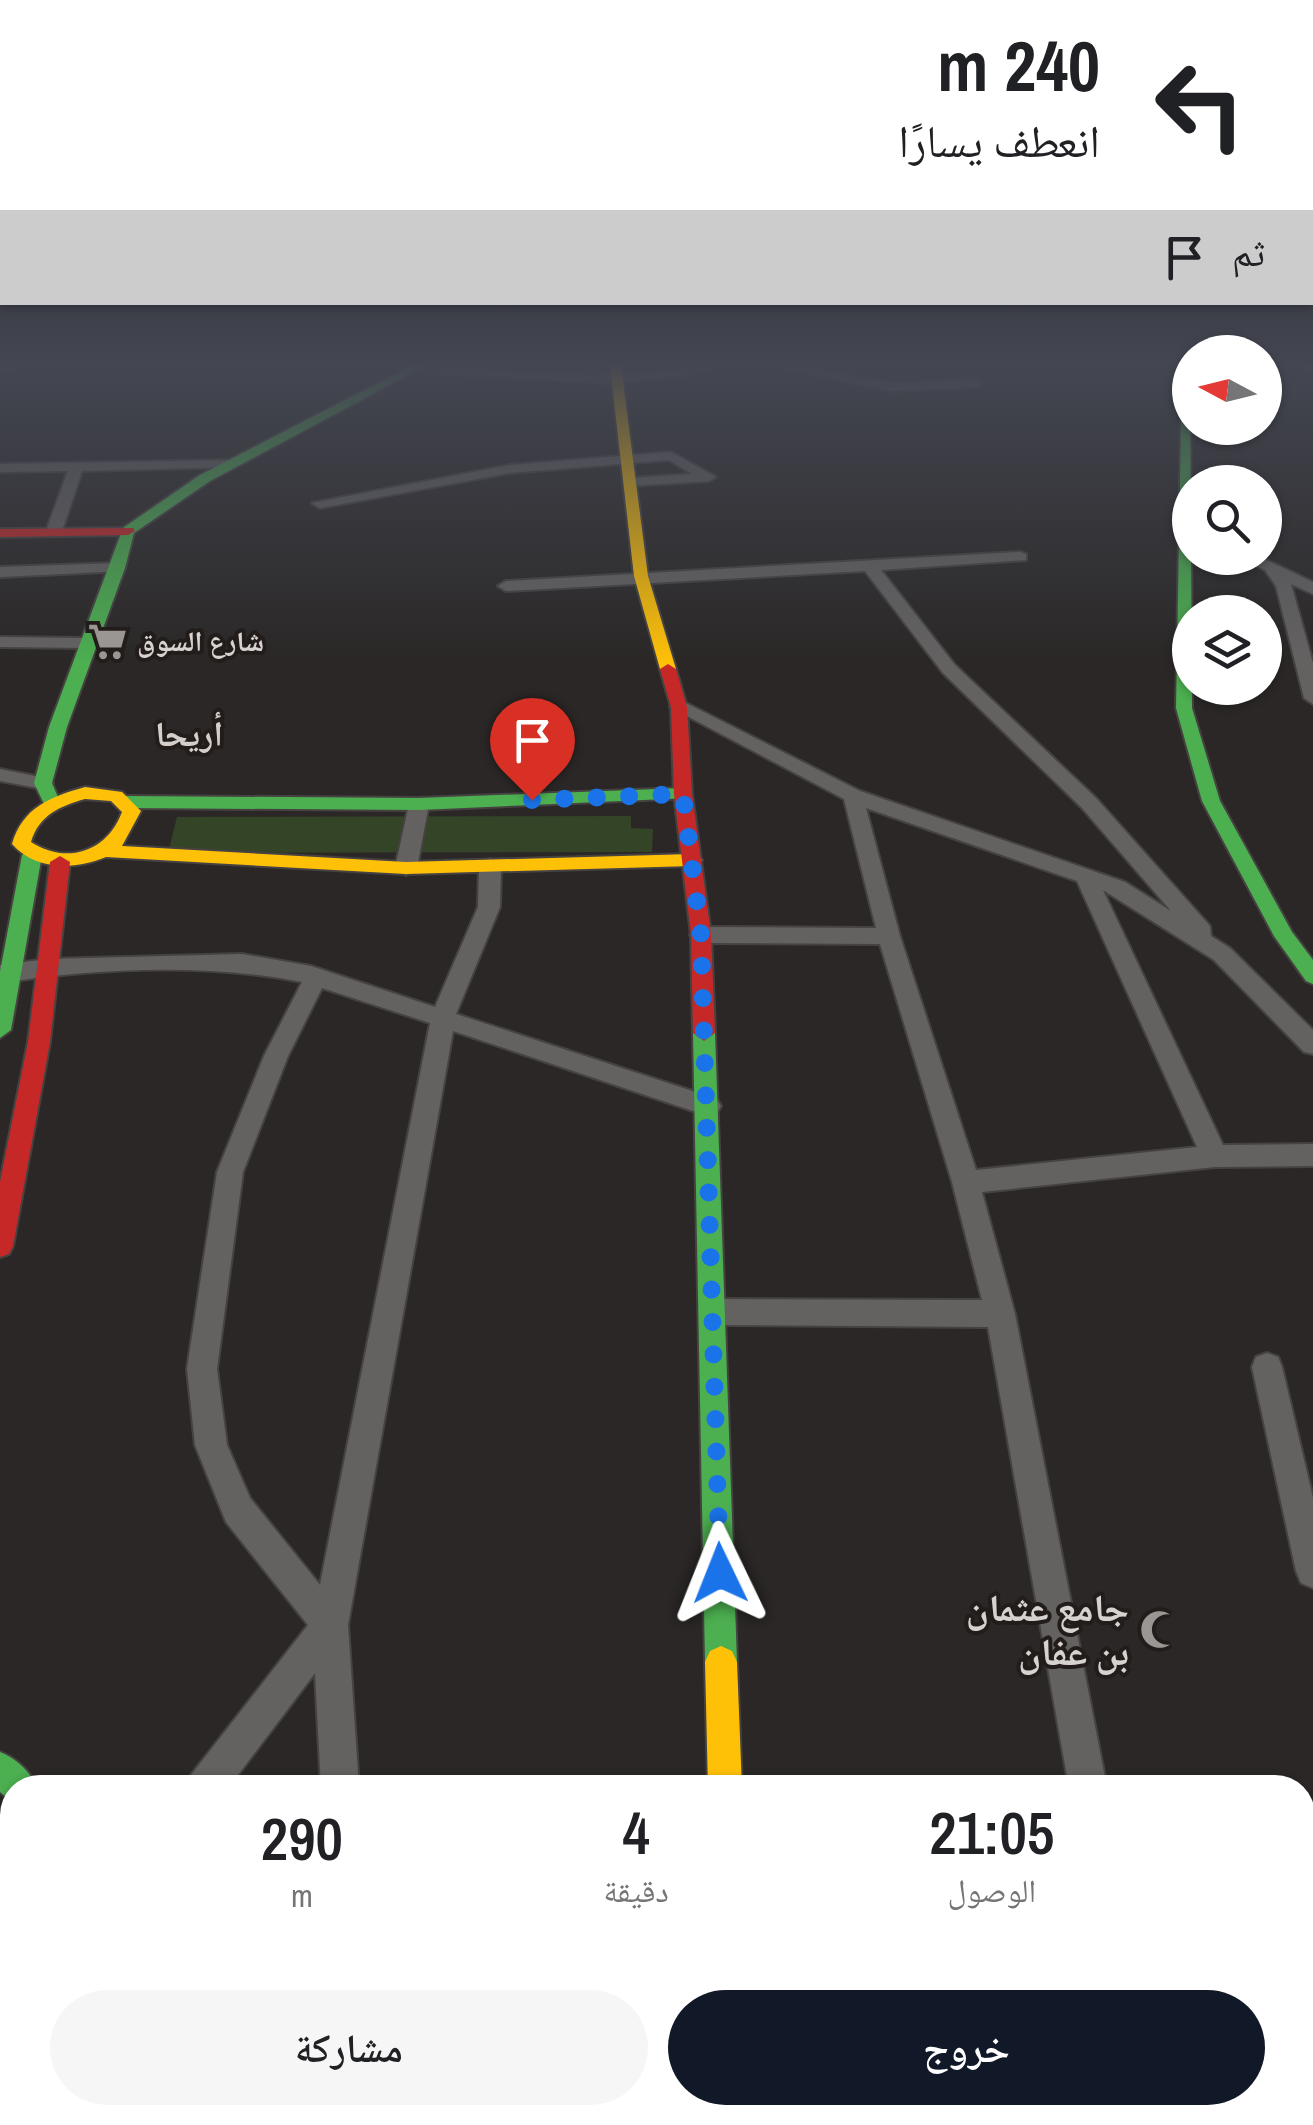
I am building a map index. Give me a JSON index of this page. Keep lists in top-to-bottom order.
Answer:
{
  "districts": ["أريحا"],
  "places": {
    "supermarket": ["شارع السوق"],
    "mosque": ["جامع عثمان بن عفان"]
  },
  "north": "left",
  "page": {
    "turn": ["240 m", "انعطف يسارًا"],
    "then": "ثم",
    "eta": [
      "21:05",
      "الوصول",
      "4",
      "دقيقة",
      "290",
      "m"
    ],
    "buttons": ["خروج", "مشاركة"]
  }
}
